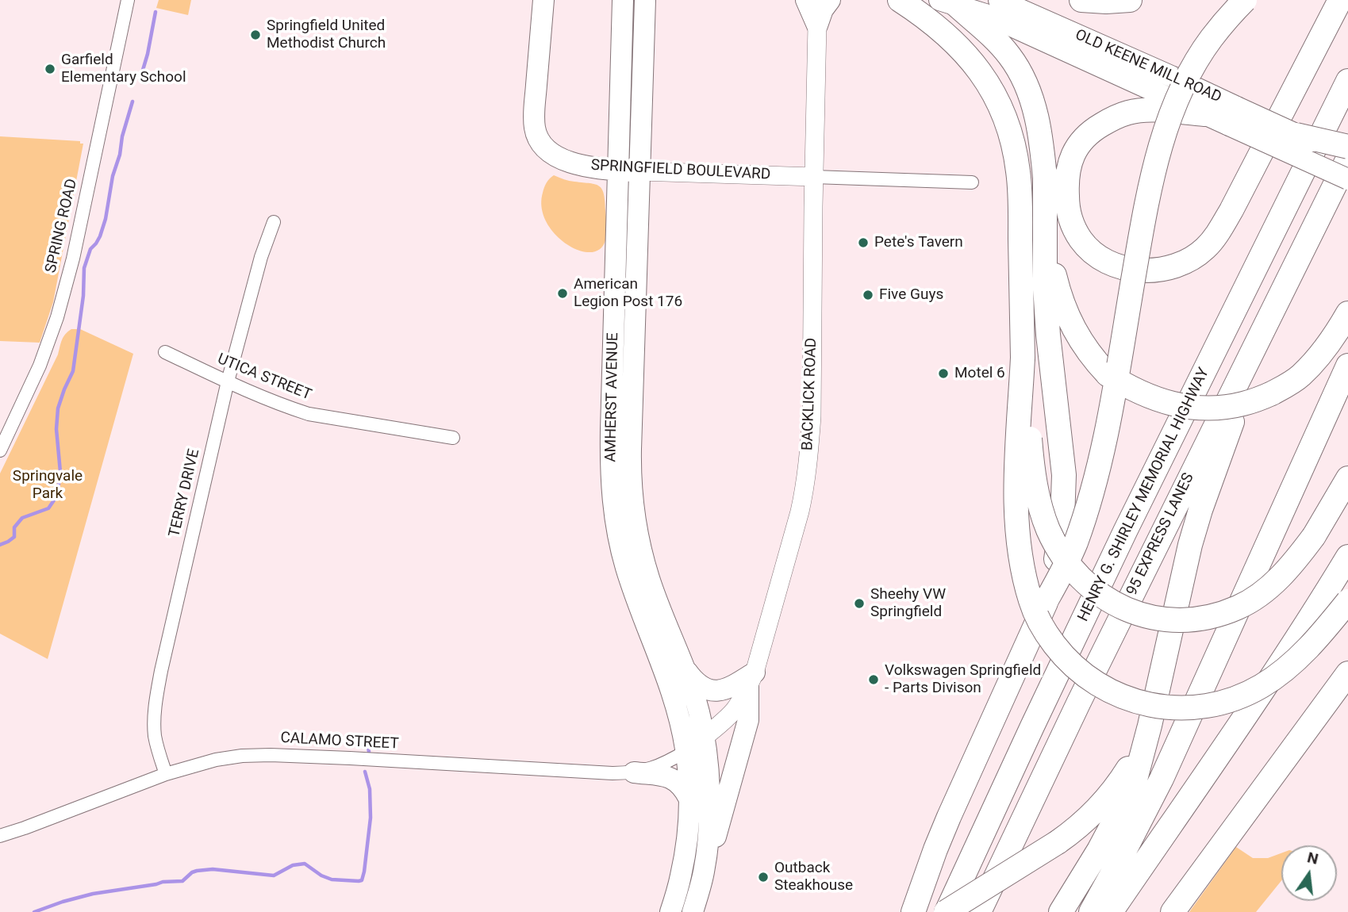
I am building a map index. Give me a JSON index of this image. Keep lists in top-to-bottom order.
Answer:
{
  "streets": {
    "highway": ["HENRY G. SHIRLEY MEMORIAL HIGHWAY", "95 EXPRESS LANES"],
    "main road": [
      "OLD KEENE MILL ROAD",
      "SPRINGFIELD BOULEVARD",
      "BACKLICK ROAD",
      "AMHERST AVENUE"
    ],
    "street": [
      "SPRING ROAD",
      "UTICA STREET",
      "TERRY DRIVE",
      "CALAMO STREET"
    ]
  },
  "crossings": [
    ["OLD KEENE MILL ROAD", "95 EXPRESS LANES"],
    ["SPRINGFIELD BOULEVARD", "BACKLICK ROAD"],
    ["SPRINGFIELD BOULEVARD", "AMHERST AVENUE"],
    ["UTICA STREET", "TERRY DRIVE"],
    ["BACKLICK ROAD", "AMHERST AVENUE"],
    ["BACKLICK ROAD", "CALAMO STREET"],
    ["AMHERST AVENUE", "CALAMO STREET"],
    ["TERRY DRIVE", "CALAMO STREET"]
  ],
  "parks": ["Springvale Park"],
  "places": [
    "Springfield United Methodist Church",
    "Garfield Elementary School",
    "Pete's Tavern",
    "American Legion Post 176",
    "Five Guys",
    "Motel 6",
    "Sheehy VW Springfield",
    "Volkswagen Springfield - Parts Divison",
    "Outback Steakhouse"
  ],
  "north": "top"
}
